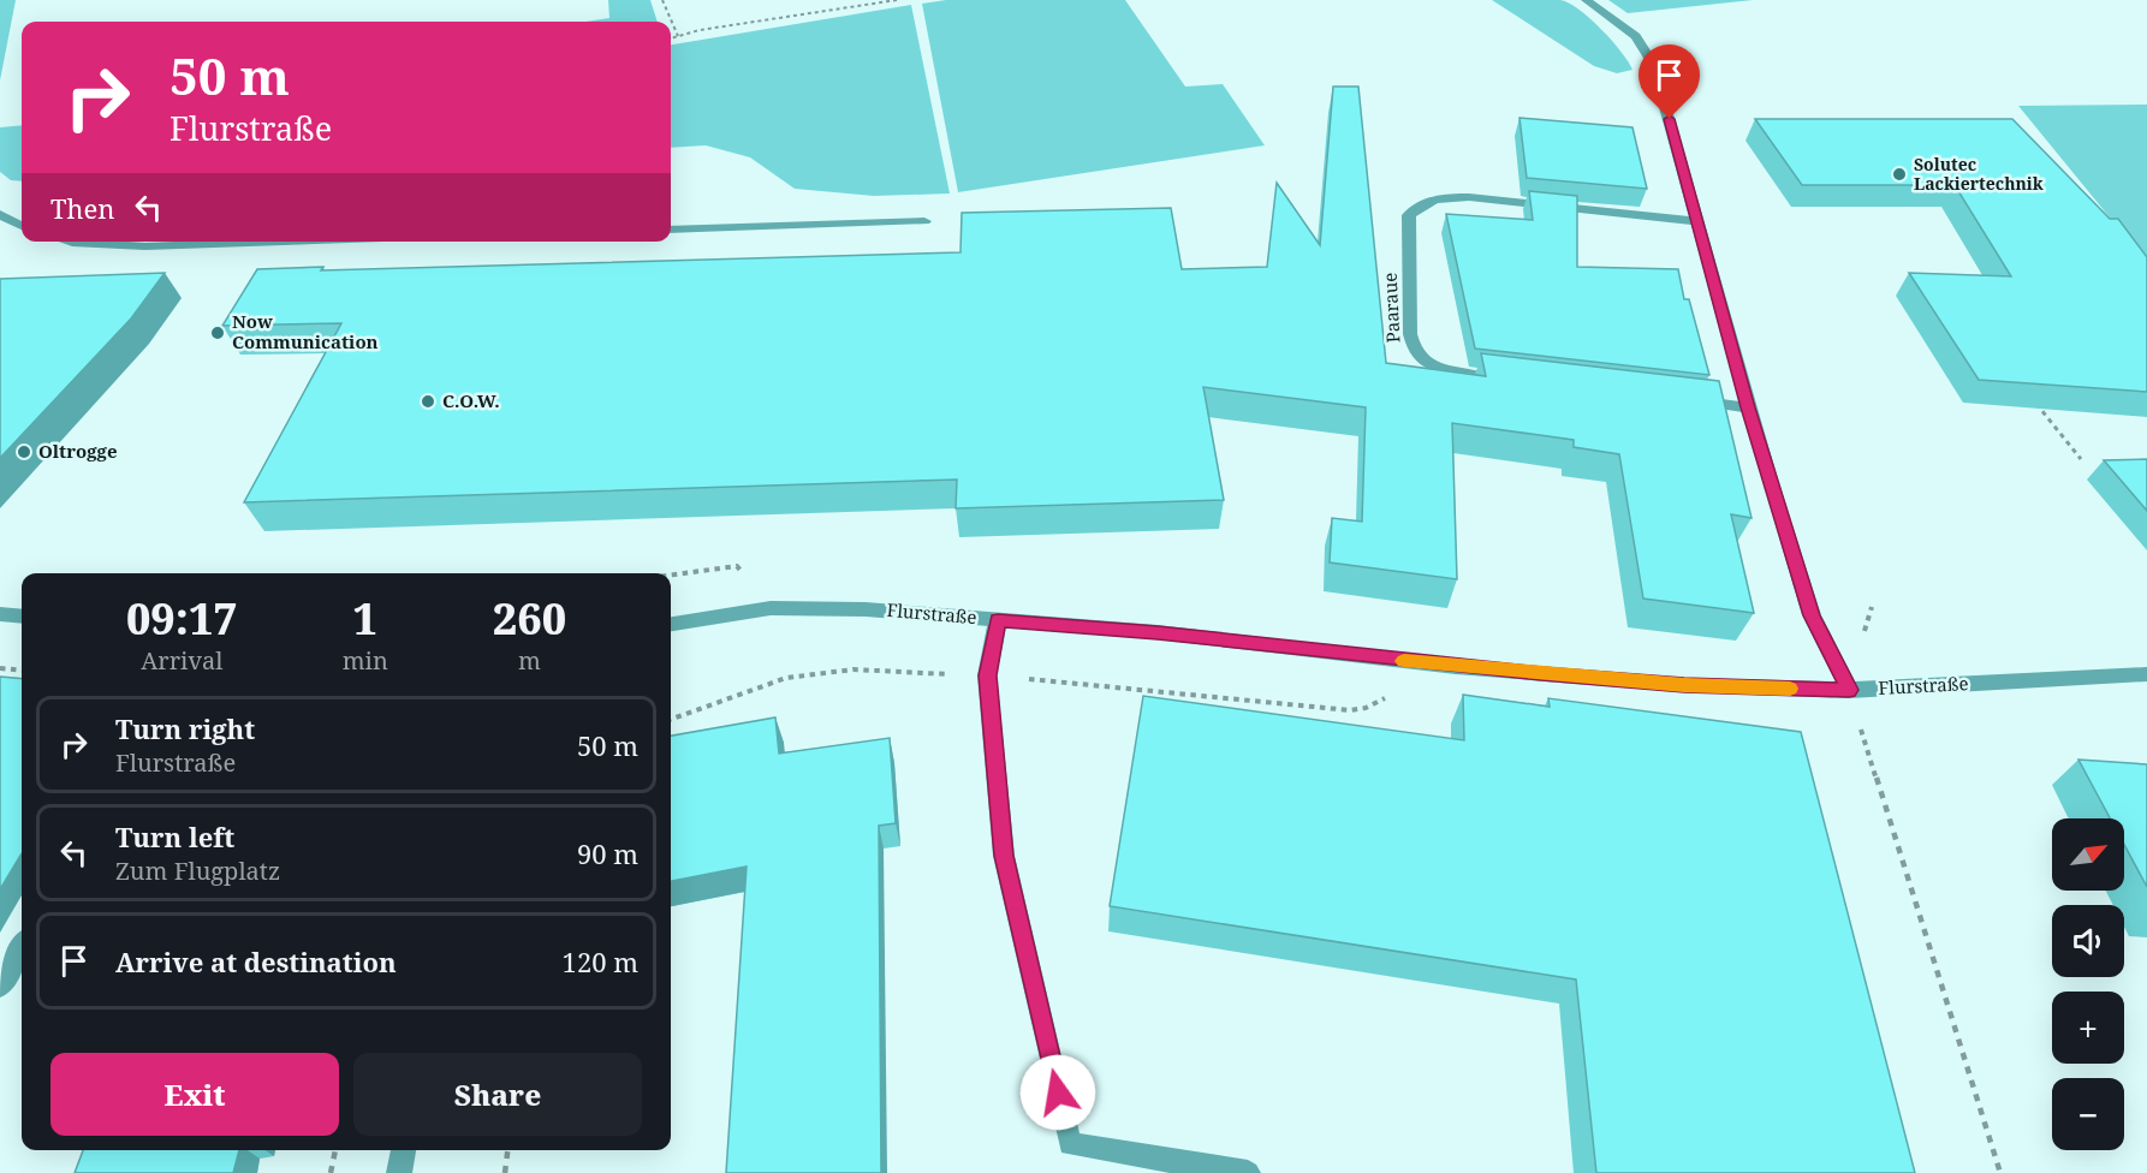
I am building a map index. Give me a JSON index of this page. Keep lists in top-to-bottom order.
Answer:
{
  "streets": {
    "street": ["Paaraue", "Flurstraße"]
  },
  "places": [
    "Solutec Lackiertechnik",
    "Now Communication",
    "C.O.W.",
    "Oltrogge"
  ],
  "north": "top right",
  "page": {
    "turn": ["50 m", "Flurstraße"],
    "then": "Then",
    "eta": [
      "09:17",
      "Arrival",
      "1",
      "min",
      "260",
      "m"
    ],
    "list": [
      {
        "name": "Turn right",
        "note": "Flurstraße",
        "value": "50 m"
      },
      {
        "name": "Turn left",
        "note": "Zum Flugplatz",
        "value": "90 m"
      },
      {
        "name": "Arrive at destination",
        "value": "120 m"
      }
    ],
    "map_buttons": ["+", "−"],
    "buttons": ["Exit", "Share"]
  }
}
